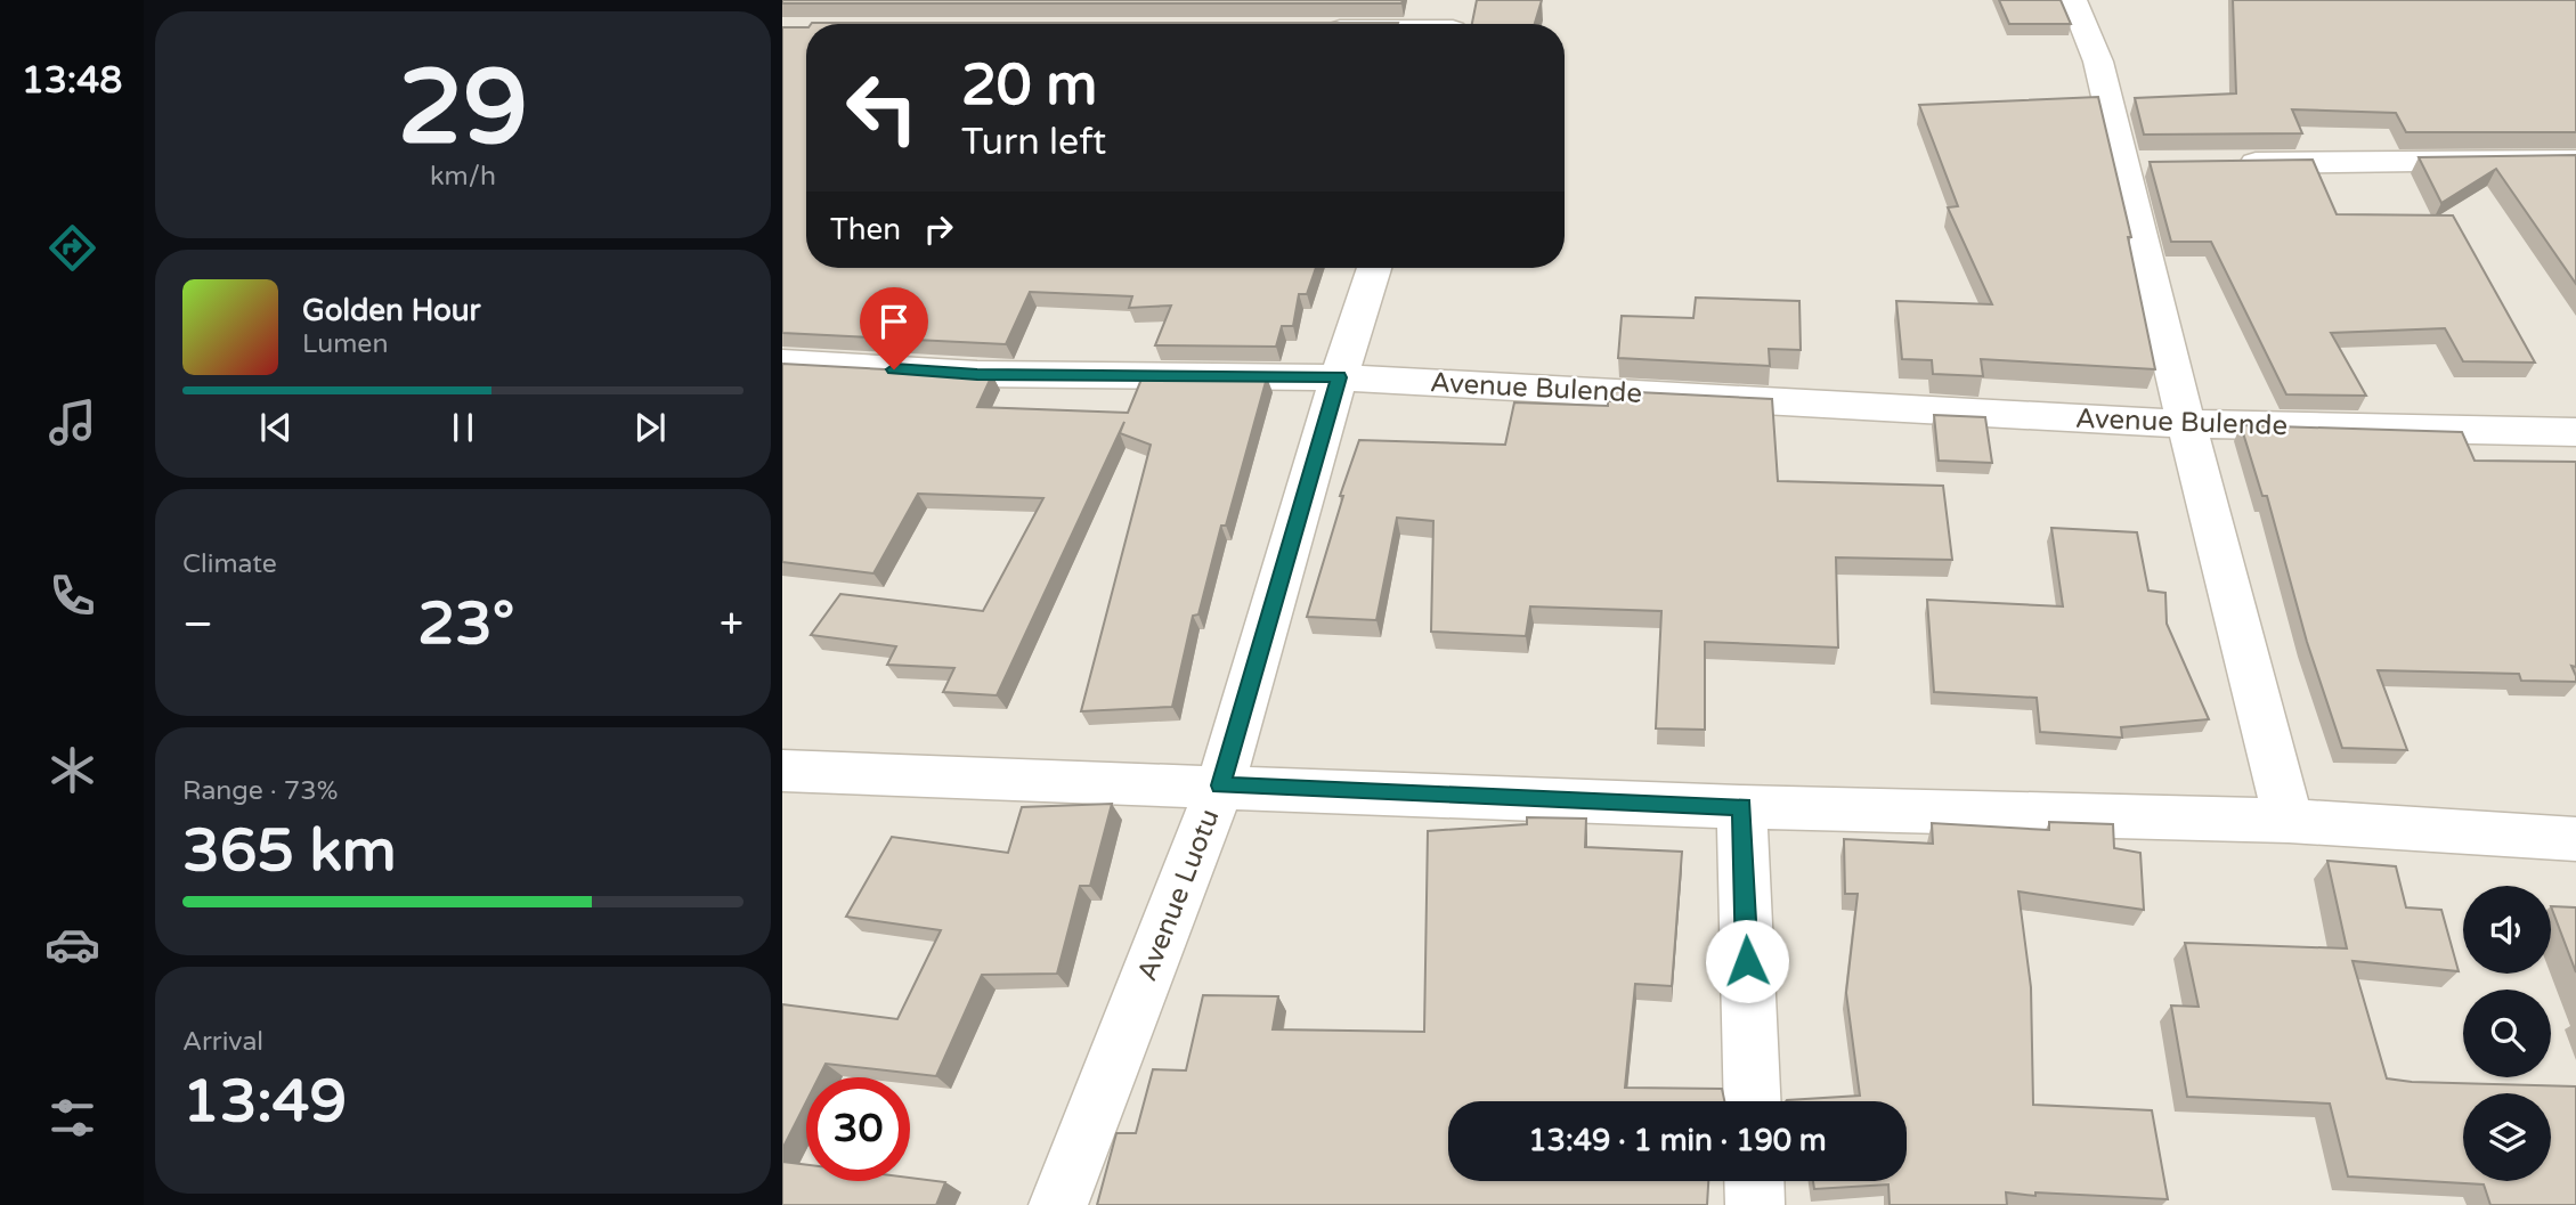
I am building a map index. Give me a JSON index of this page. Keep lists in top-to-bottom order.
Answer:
{
  "streets": {
    "street": ["Avenue Bulende", "Avenue Luotu"]
  },
  "crossings": [
    ["Avenue Bulende", "Avenue Luotu"]
  ],
  "page": {
    "tabs": "13:48",
    "tile": [
      ["29", "km/h"],
      "Climate",
      ["Range · 73%", "365 km"],
      ["Arrival", "13:49"]
    ],
    "turn": ["20 m", "Turn left"],
    "then": "Then",
    "song": ["Golden Hour", "Lumen"],
    "heat": ["−", "23°", "+"],
    "limit": "30",
    "trip": "13:49 · 1 min · 190 m"
  }
}
